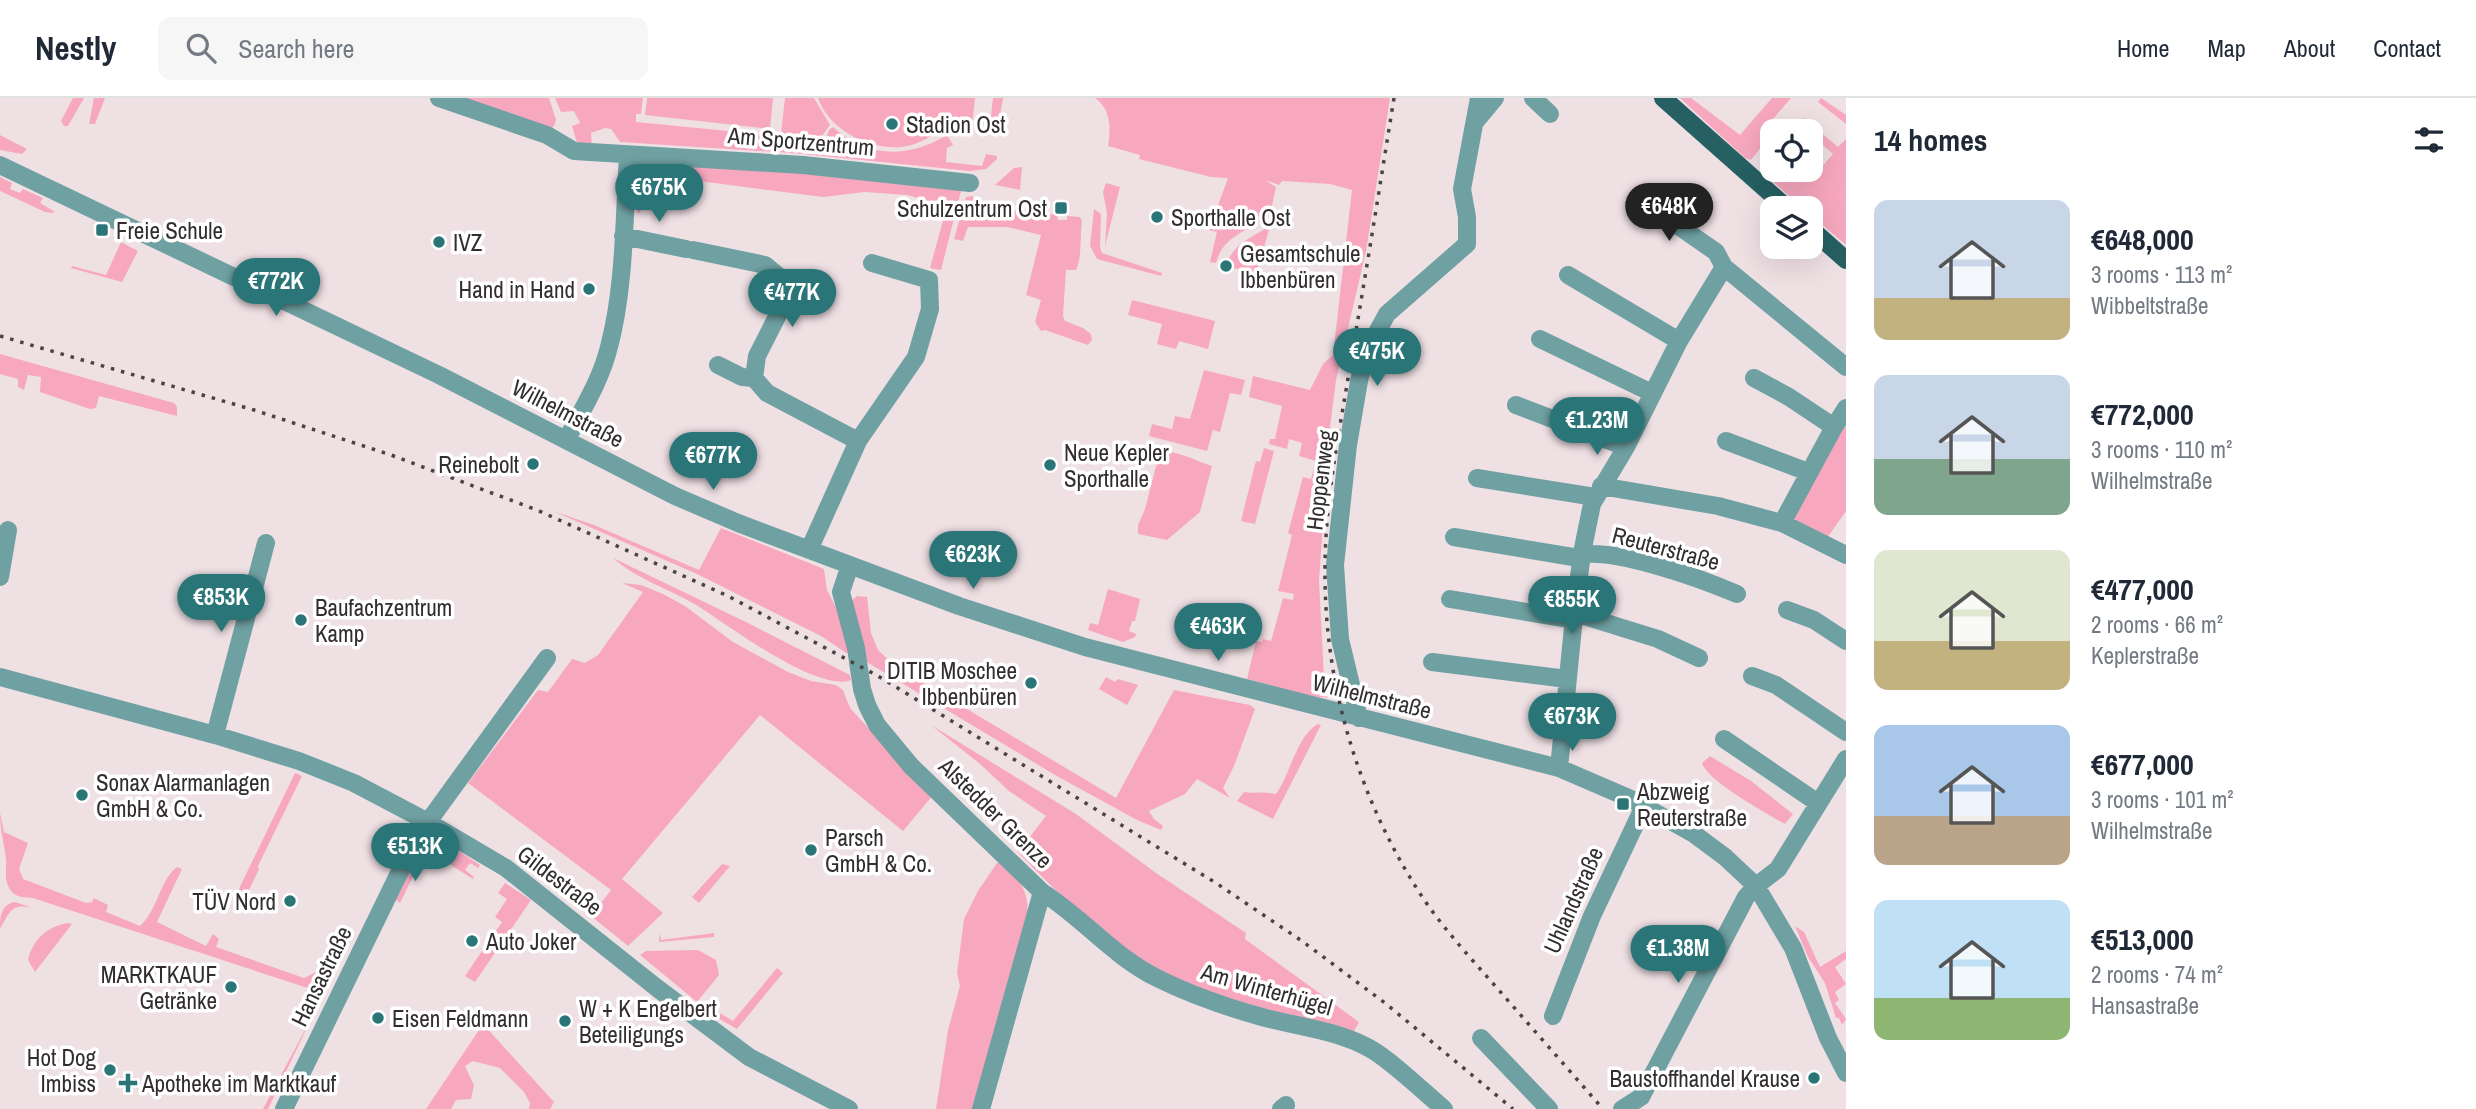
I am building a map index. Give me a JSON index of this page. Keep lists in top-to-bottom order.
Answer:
{
  "streets": {
    "street": [
      "Am Sportzentrum",
      "Wilhelmstraße",
      "Hoppenweg",
      "Reuterstraße",
      "Alstedder Grenze",
      "Gildestraße",
      "Uhlandstraße",
      "Hansastraße",
      "Am Winterhügel"
    ]
  },
  "crossings": [
    ["Wilhelmstraße", "Hoppenweg"],
    ["Wilhelmstraße", "Reuterstraße"],
    ["Wilhelmstraße", "Alstedder Grenze"],
    ["Wilhelmstraße", "Uhlandstraße"],
    ["Alstedder Grenze", "Am Winterhügel"],
    ["Gildestraße", "Hansastraße"]
  ],
  "places": {
    "other": [
      "Stadion Ost",
      "Sporthalle Ost",
      "IVZ",
      "Gesamtschule Ibbenbüren",
      "Hand in Hand",
      "Reinebolt",
      "Neue Kepler Sporthalle",
      "Baufachzentrum Kamp",
      "DITIB Moschee Ibbenbüren",
      "Sonax Alarmanlagen GmbH & Co.",
      "Parsch GmbH & Co.",
      "TÜV Nord",
      "Auto Joker",
      "MARKTKAUF Getränke",
      "Eisen Feldmann",
      "W + K Engelbert Beteiligungs",
      "Hot Dog Imbiss",
      "Baustoffhandel Krause"
    ],
    "transit": ["Schulzentrum Ost", "Freie Schule", "Abzweig Reuterstraße"],
    "health": ["Apotheke im Marktkauf"]
  },
  "page": {
    "header": "Nestly",
    "search": "Search here",
    "nav": [
      "Home",
      "Map",
      "About",
      "Contact"
    ],
    "heading": "14 homes",
    "price": [
      "€675K",
      "€648K",
      "€772K",
      "€477K",
      "€475K",
      "€1.23M",
      "€677K",
      "€623K",
      "€853K",
      "€855K",
      "€463K",
      "€673K",
      "€513K",
      "€1.38M"
    ],
    "list": [
      {
        "name": "€648,000",
        "note": "3 rooms · 113 m² · Wibbeltstraße"
      },
      {
        "name": "€772,000",
        "note": "3 rooms · 110 m² · Wilhelmstraße"
      },
      {
        "name": "€477,000",
        "note": "2 rooms · 66 m² · Keplerstraße"
      },
      {
        "name": "€677,000",
        "note": "3 rooms · 101 m² · Wilhelmstraße"
      },
      {
        "name": "€513,000",
        "note": "2 rooms · 74 m² · Hansastraße"
      }
    ]
  }
}
